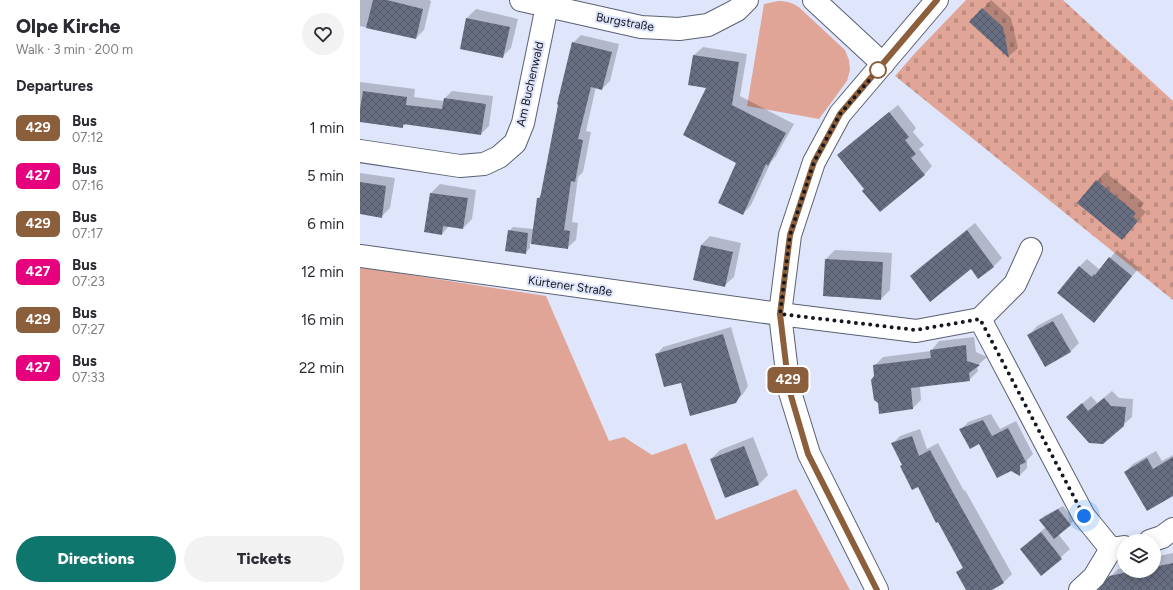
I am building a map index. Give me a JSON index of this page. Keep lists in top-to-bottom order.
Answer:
{
  "streets": {
    "street": ["Burgstraße", "Am Buchenwald", "Kürtener Straße"]
  },
  "crossings": [
    ["Burgstraße", "Am Buchenwald"]
  ],
  "lines": ["bus line 429"],
  "page": {
    "heading": [
      ["Olpe Kirche", "Walk · 3 min · 200 m"],
      "Departures"
    ],
    "on_map": "429",
    "list": [
      {
        "mark": "429",
        "name": "Bus",
        "note": "07:12",
        "value": "1 min"
      },
      {
        "mark": "427",
        "name": "Bus",
        "note": "07:16",
        "value": "5 min"
      },
      {
        "mark": "429",
        "name": "Bus",
        "note": "07:17",
        "value": "6 min"
      },
      {
        "mark": "427",
        "name": "Bus",
        "note": "07:23",
        "value": "12 min"
      },
      {
        "mark": "429",
        "name": "Bus",
        "note": "07:27",
        "value": "16 min"
      },
      {
        "mark": "427",
        "name": "Bus",
        "note": "07:33",
        "value": "22 min"
      }
    ],
    "buttons": ["Directions", "Tickets"]
  }
}
